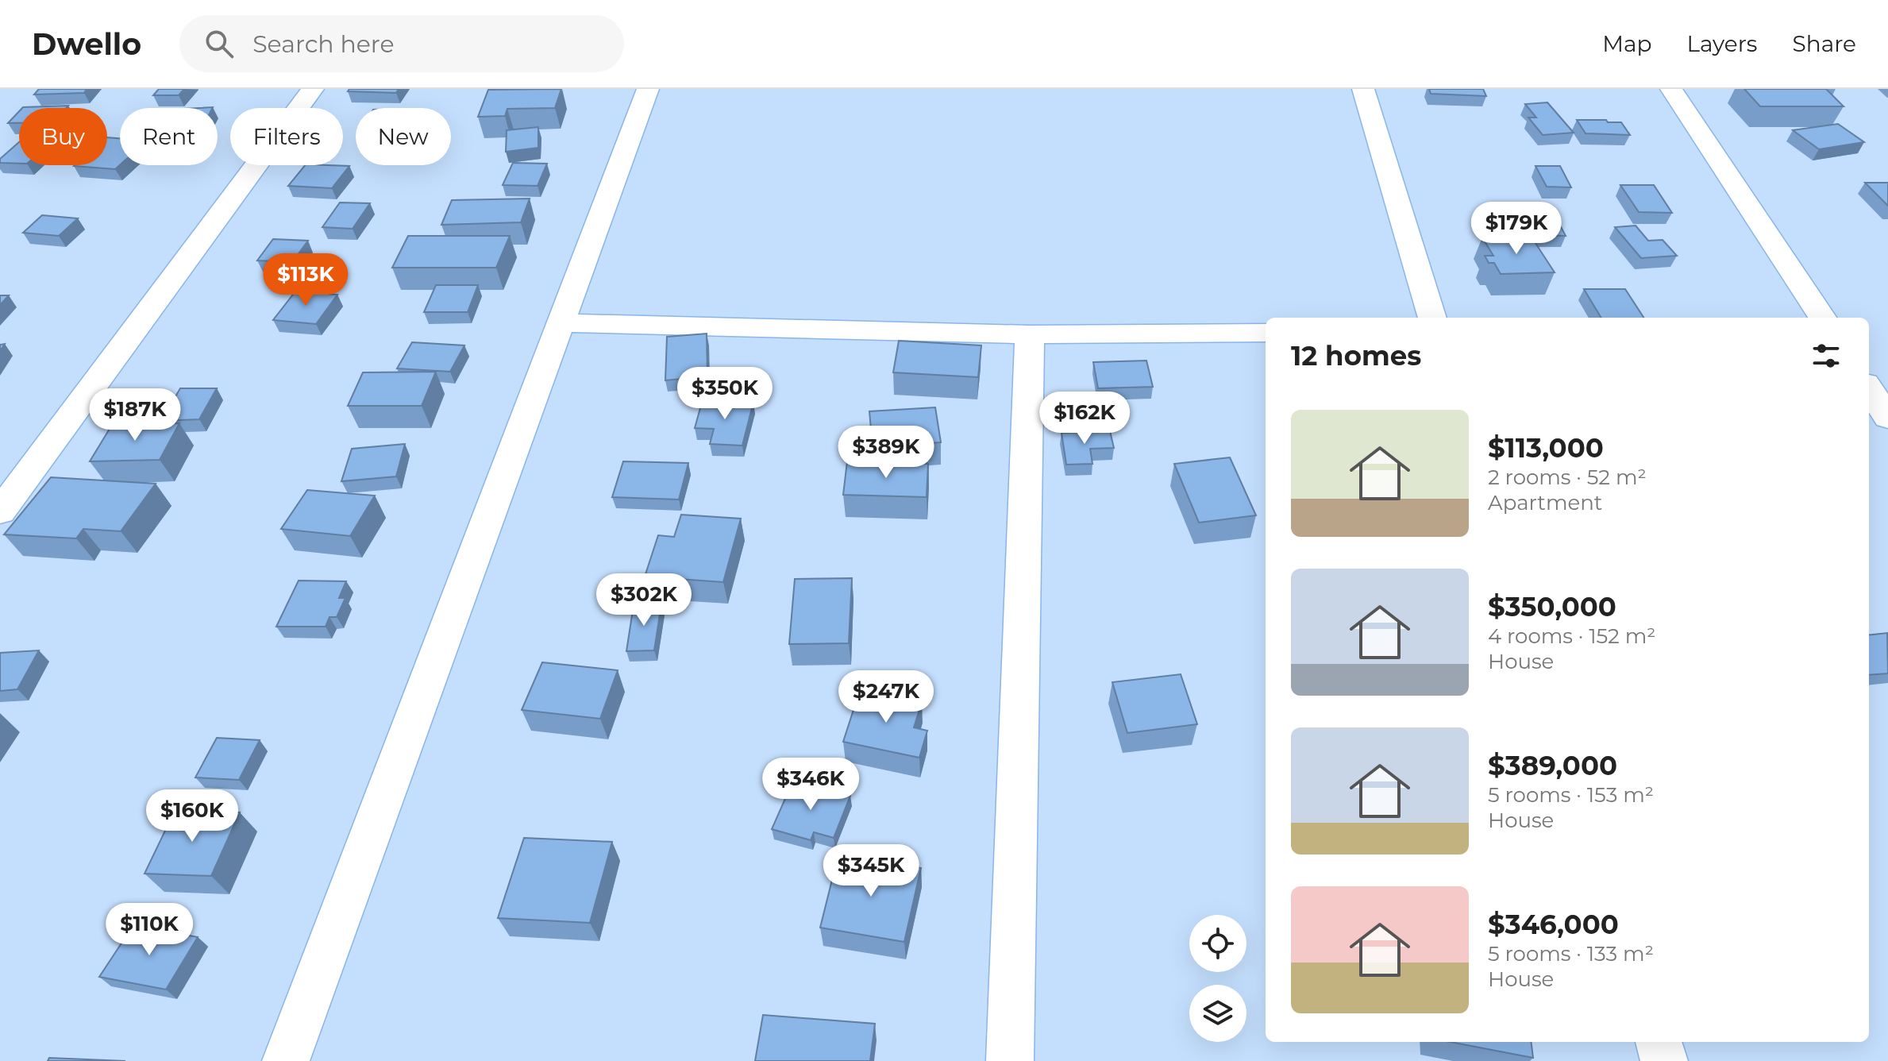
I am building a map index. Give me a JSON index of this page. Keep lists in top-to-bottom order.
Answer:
{
  "page": {
    "header": "Dwello",
    "search": "Search here",
    "nav": ["Map", "Layers", "Share"],
    "chip": [
      "Buy",
      "Rent",
      "Filters",
      "New"
    ],
    "price": [
      "$179K",
      "$113K",
      "$350K",
      "$187K",
      "$162K",
      "$389K",
      "$302K",
      "$247K",
      "$346K",
      "$160K",
      "$345K",
      "$110K"
    ],
    "heading": "12 homes",
    "list": [
      {
        "name": "$113,000",
        "note": "2 rooms · 52 m² · Apartment"
      },
      {
        "name": "$350,000",
        "note": "4 rooms · 152 m² · House"
      },
      {
        "name": "$389,000",
        "note": "5 rooms · 153 m² · House"
      },
      {
        "name": "$346,000",
        "note": "5 rooms · 133 m² · House"
      }
    ]
  }
}
